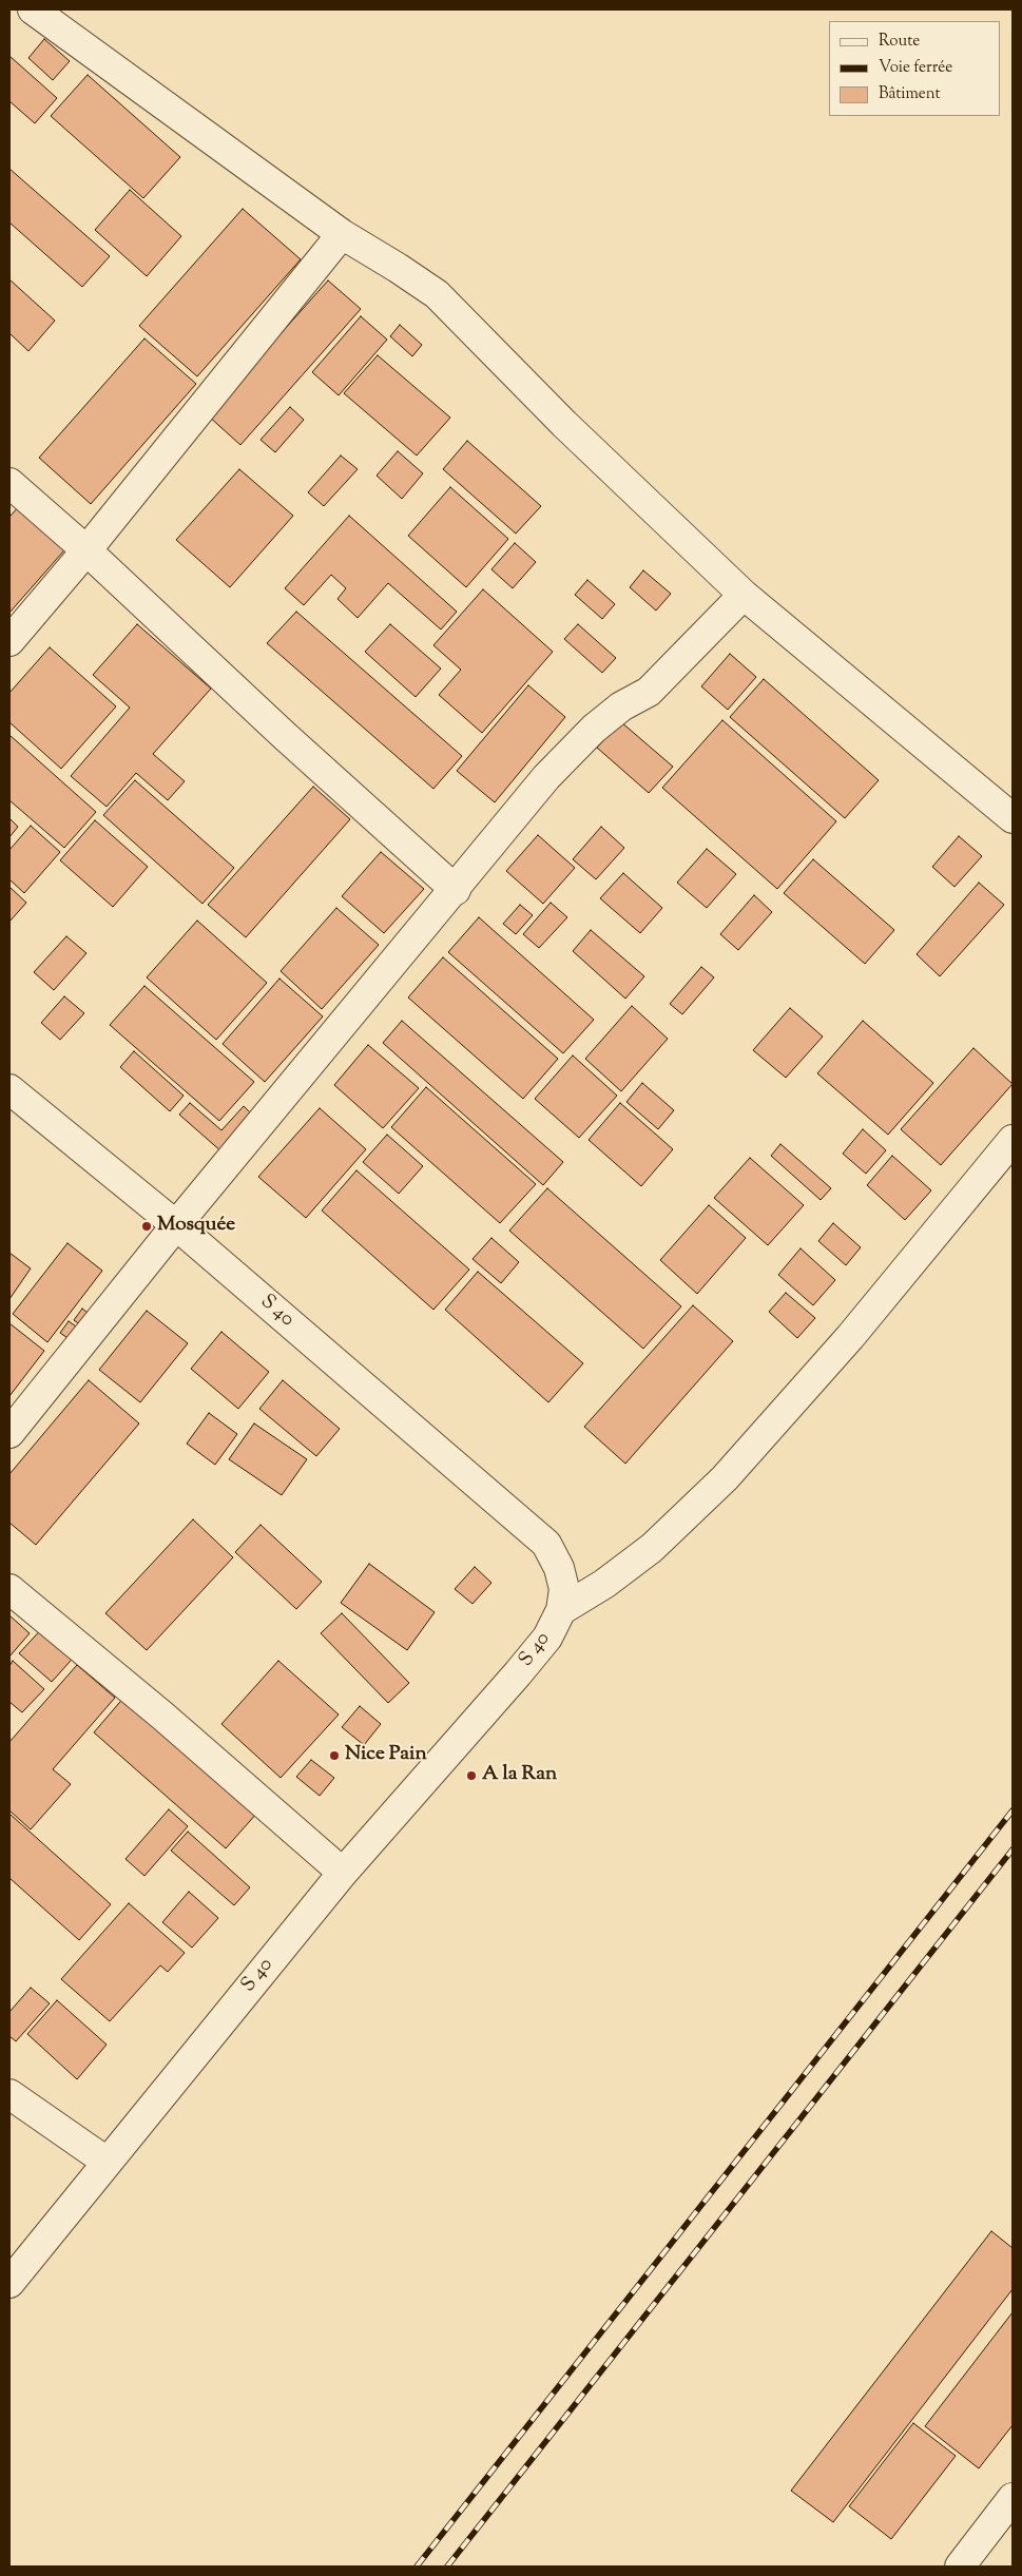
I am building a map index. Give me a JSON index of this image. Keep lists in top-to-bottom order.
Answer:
{
  "streets": {
    "street": ["S 40"]
  },
  "places": ["Mosquée", "Nice Pain", "A la Ran"],
  "legend": ["Route", "Voie ferrée", "Bâtiment"]
}
